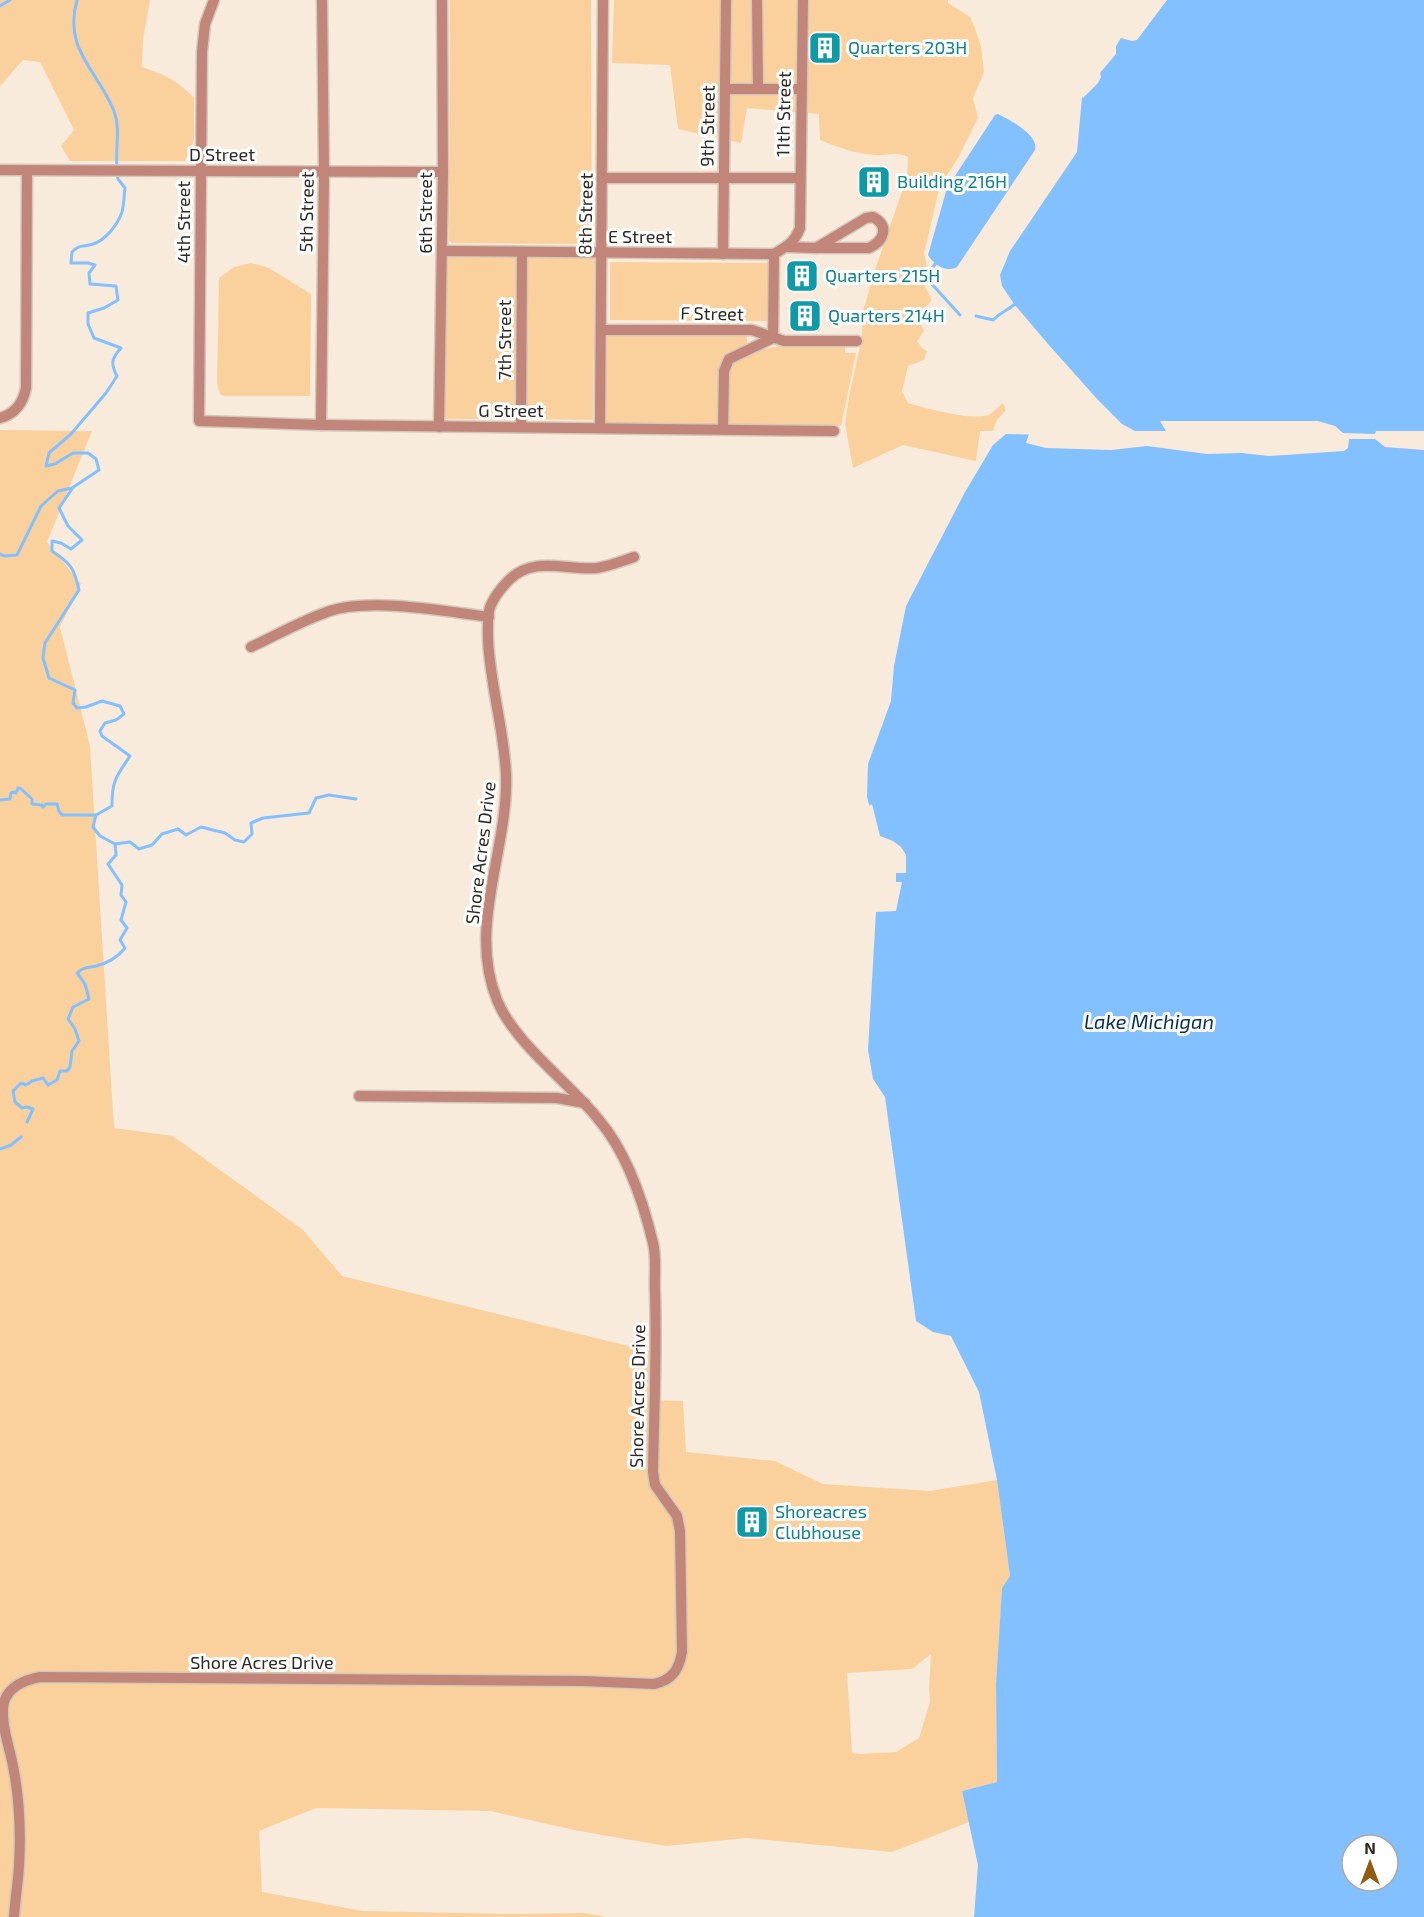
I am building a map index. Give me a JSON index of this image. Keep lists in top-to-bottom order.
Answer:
{
  "streets": {
    "street": [
      "11th Street",
      "9th Street",
      "D Street",
      "5th Street",
      "6th Street",
      "8th Street",
      "4th Street",
      "E Street",
      "F Street",
      "7th Street",
      "G Street",
      "Shore Acres Drive"
    ]
  },
  "crossings": [
    ["9th Street", "E Street"],
    ["D Street", "5th Street"],
    ["D Street", "6th Street"],
    ["D Street", "4th Street"],
    ["5th Street", "G Street"],
    ["6th Street", "E Street"],
    ["6th Street", "G Street"],
    ["8th Street", "E Street"],
    ["8th Street", "F Street"],
    ["8th Street", "G Street"],
    ["4th Street", "G Street"],
    ["E Street", "7th Street"],
    ["7th Street", "G Street"]
  ],
  "water": ["Lake Michigan"],
  "places": {
    "building": [
      "Quarters 203H",
      "Building 216H",
      "Quarters 215H",
      "Quarters 214H",
      "Shoreacres Clubhouse"
    ]
  },
  "north": "top"
}
